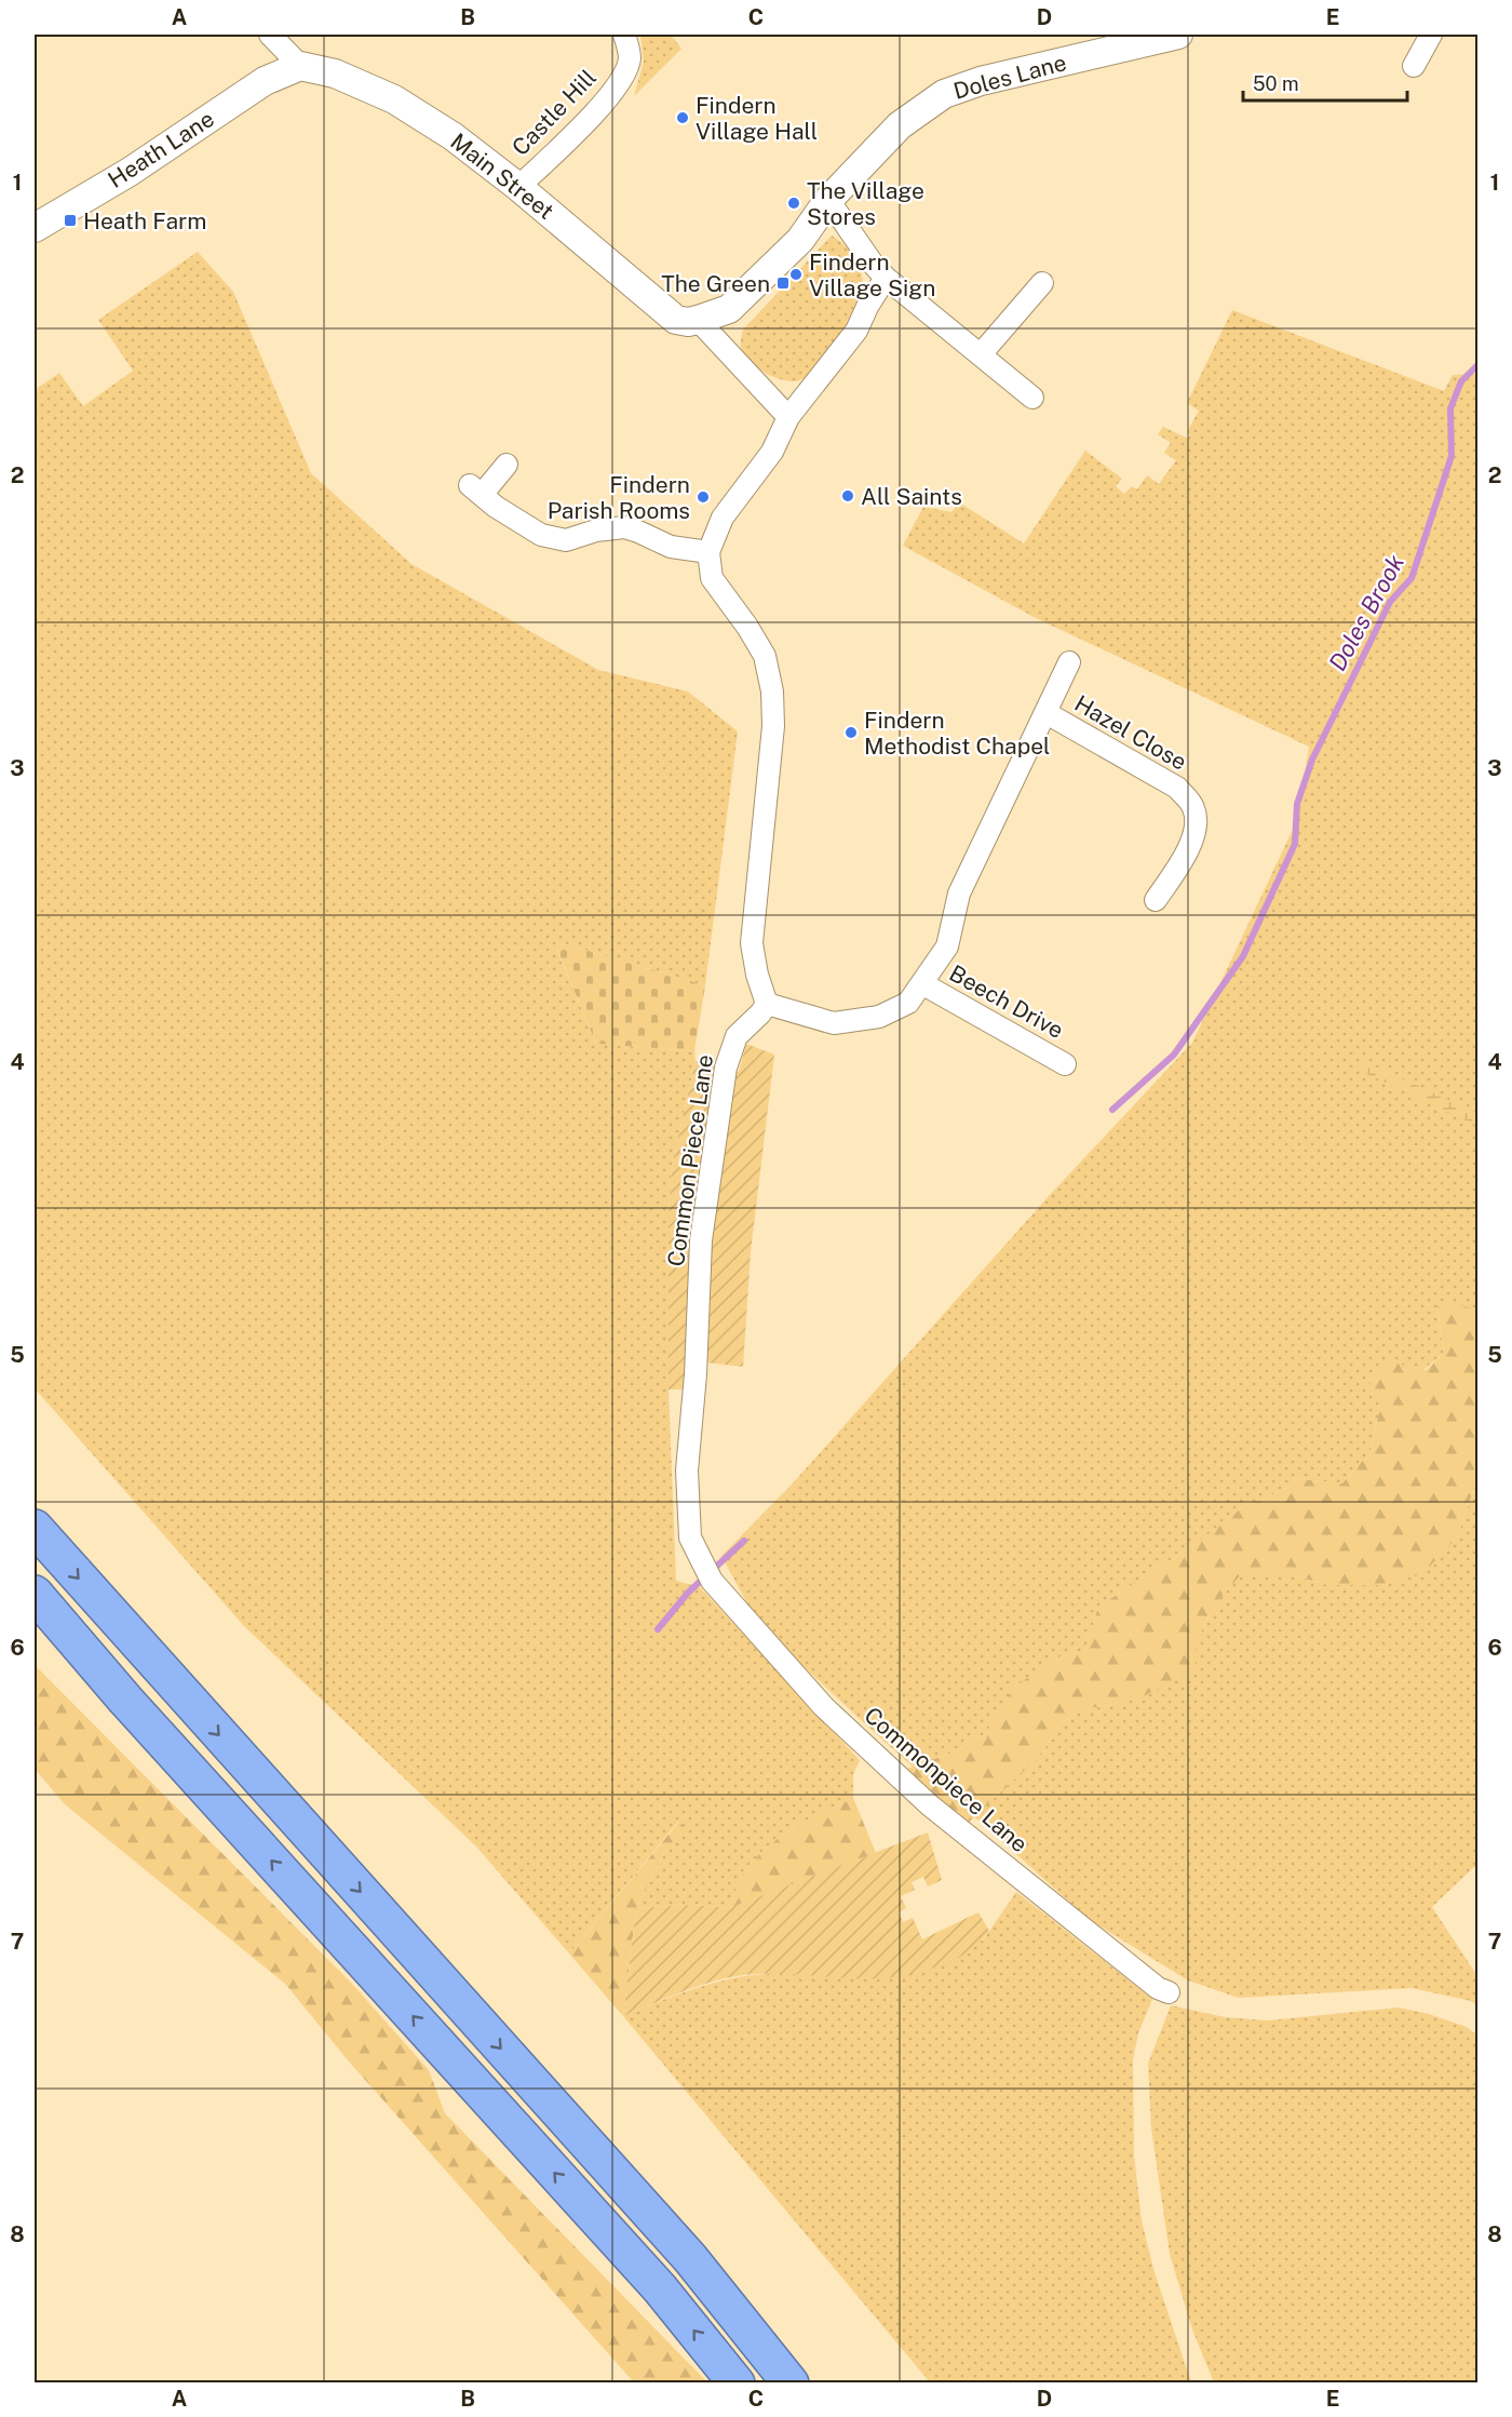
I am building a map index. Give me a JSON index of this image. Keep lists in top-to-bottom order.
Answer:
{
  "streets": {
    "street": [
      "Doles Lane",
      "Castle Hill",
      "Heath Lane",
      "Main Street",
      "Hazel Close",
      "Beech Drive",
      "Common Piece Lane",
      "Commonpiece Lane"
    ]
  },
  "crossings": [
    ["Doles Lane", "Main Street"],
    ["Castle Hill", "Main Street"],
    ["Heath Lane", "Main Street"],
    ["Common Piece Lane", "Commonpiece Lane"]
  ],
  "water": ["Doles Brook"],
  "places": {
    "other": [
      "Findern Village Hall",
      "The Village Stores",
      "Findern Village Sign",
      "All Saints",
      "Findern Parish Rooms",
      "Findern Methodist Chapel"
    ],
    "transit": ["Heath Farm", "The Green"]
  },
  "scale_bar": "50 m",
  "grid": {
    "columns": [
      "A",
      "B",
      "C",
      "D",
      "E"
    ],
    "rows": [
      "1",
      "2",
      "3",
      "4",
      "5",
      "6",
      "7",
      "8"
    ]
  }
}
